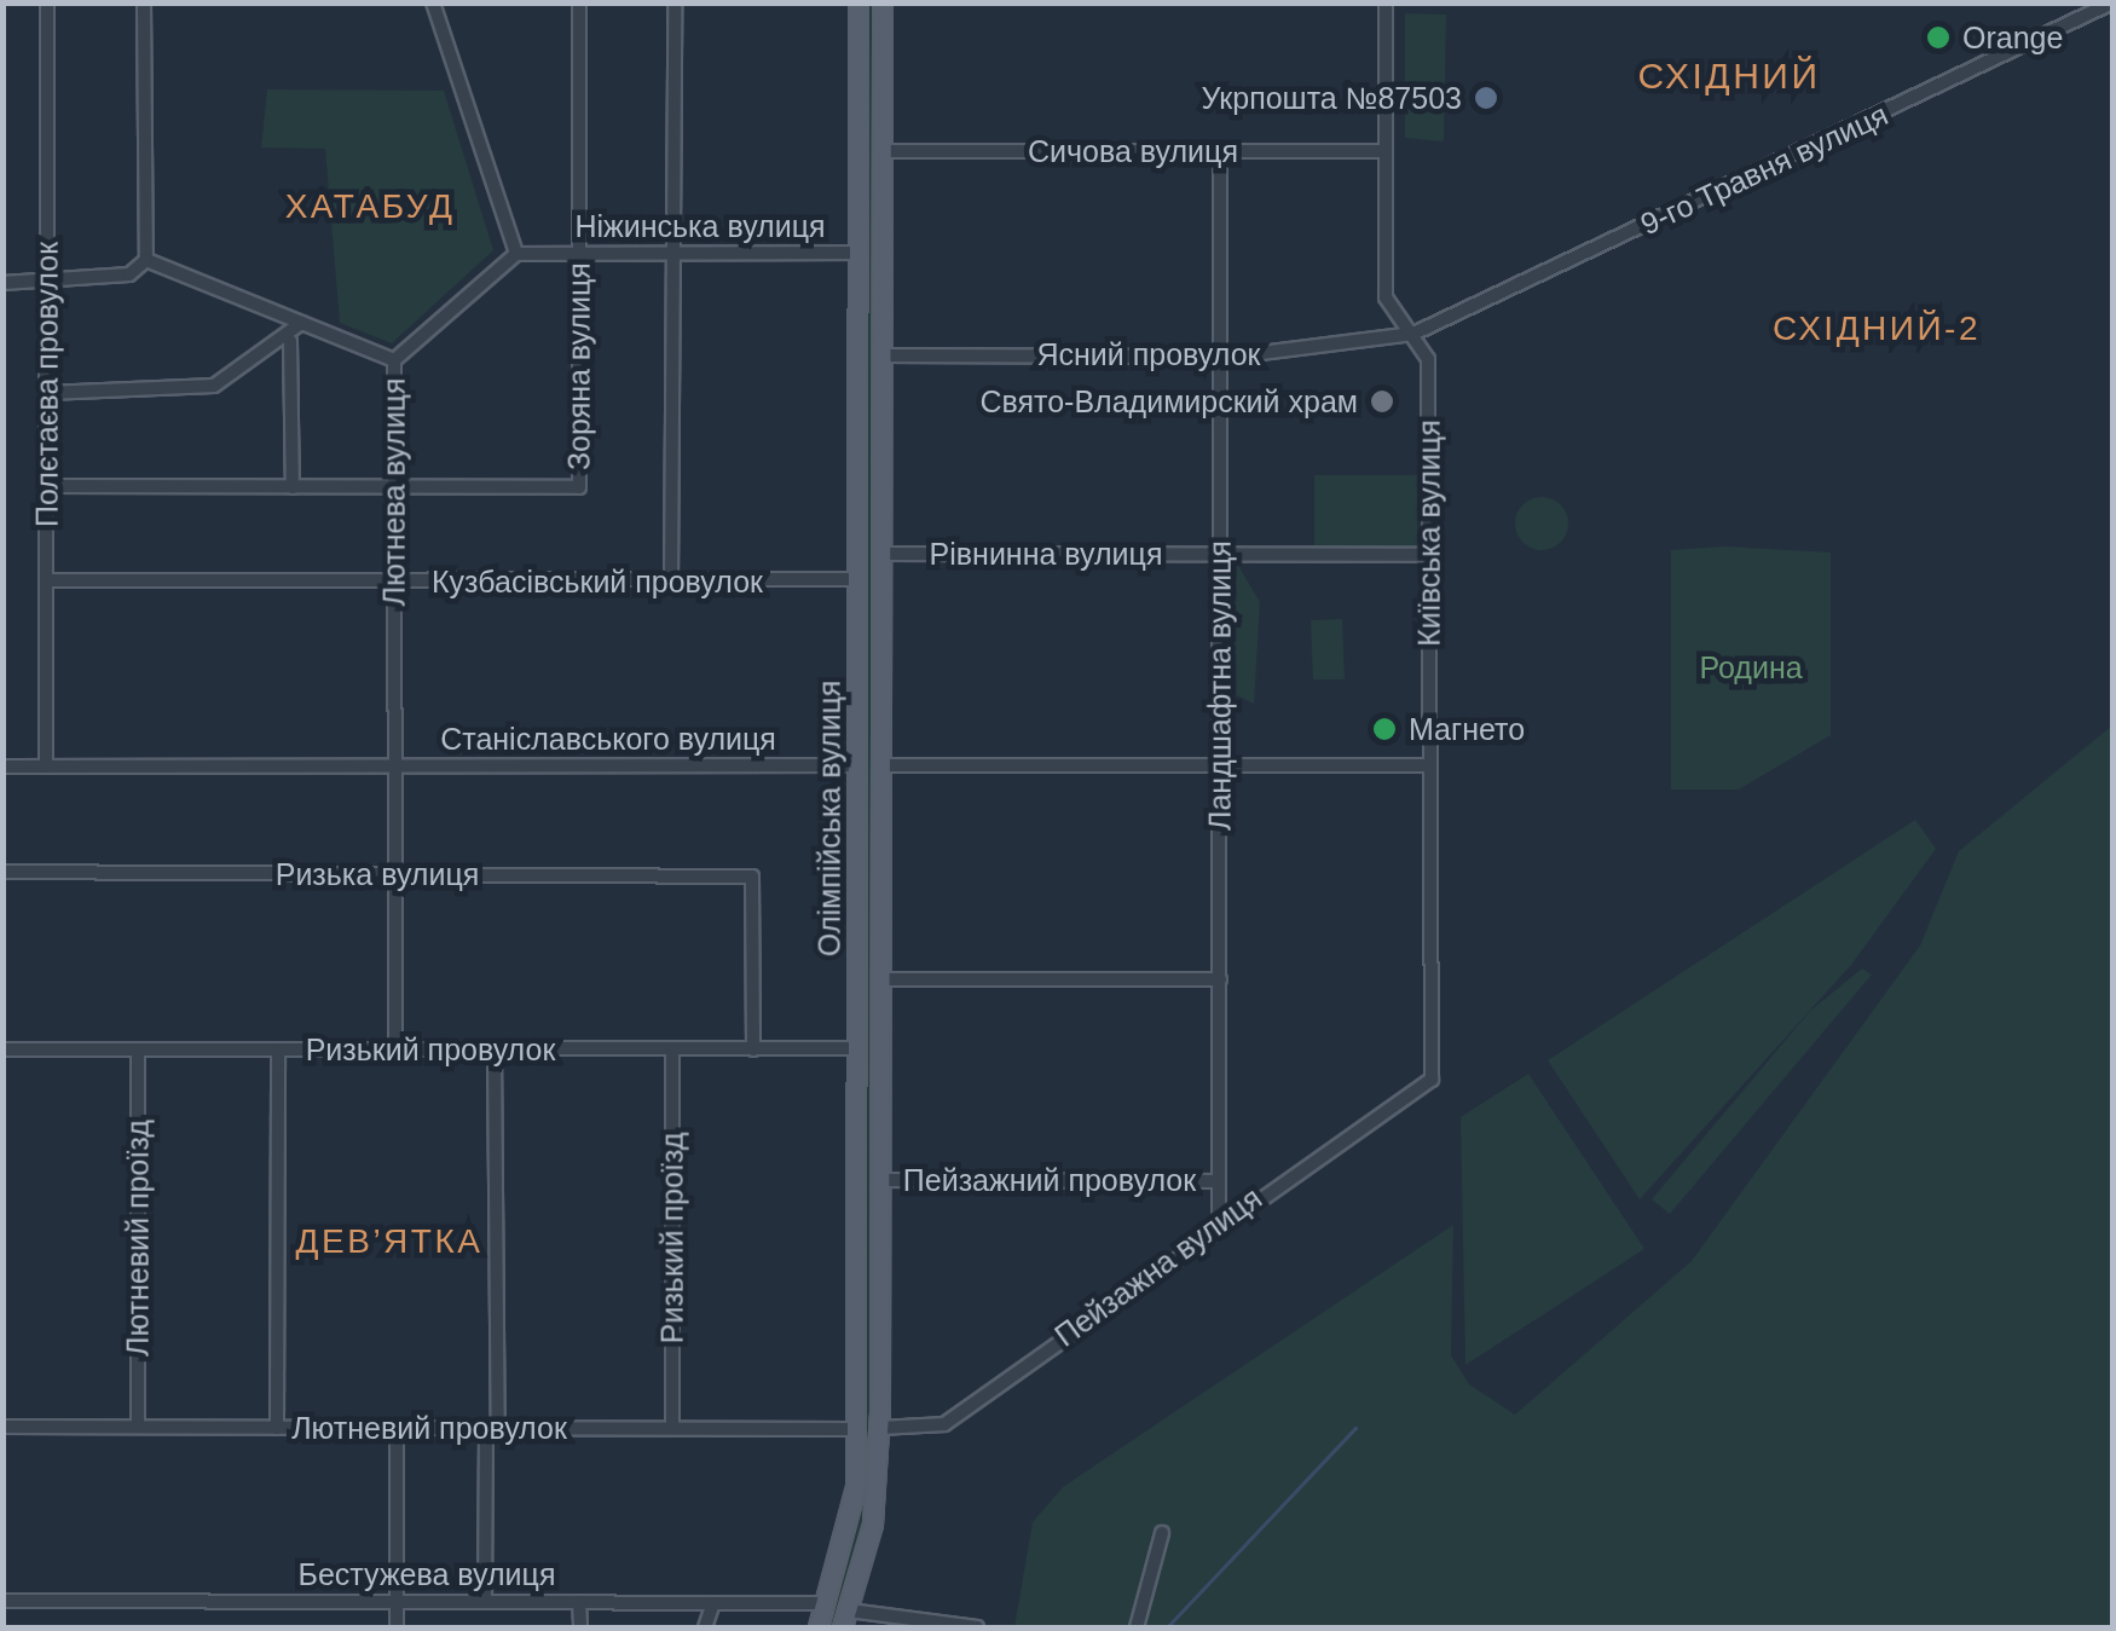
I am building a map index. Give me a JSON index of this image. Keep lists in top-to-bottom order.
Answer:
{
  "streets": {
    "main road": [
      "Ніжинська вулиця",
      "Станіславського вулиця",
      "Олімпійська вулиця",
      "Бестужева вулиця"
    ],
    "street": [
      "Сичова вулиця",
      "9-го Травня вулиця",
      "Ясний провулок",
      "Зоряна вулиця",
      "Полєтаєва провулок",
      "Лютнева вулиця",
      "Київська вулиця",
      "Рівнинна вулиця",
      "Кузбасівський провулок",
      "Ландшафтна вулиця",
      "Ризька вулиця",
      "Ризький провулок",
      "Пейзажний провулок",
      "Лютневий проїзд",
      "Ризький проїзд",
      "Пейзажна вулиця",
      "Лютневий провулок"
    ]
  },
  "crossings": [
    ["Сичова вулиця", "Київська вулиця"],
    ["Сичова вулиця", "Ландшафтна вулиця"],
    ["Сичова вулиця", "Олімпійська вулиця"],
    ["9-го Травня вулиця", "Ясний провулок"],
    ["9-го Травня вулиця", "Київська вулиця"],
    ["Ніжинська вулиця", "Зоряна вулиця"],
    ["Ніжинська вулиця", "Лютнева вулиця"],
    ["Ніжинська вулиця", "Олімпійська вулиця"],
    ["Ясний провулок", "Київська вулиця"],
    ["Ясний провулок", "Ландшафтна вулиця"],
    ["Ясний провулок", "Олімпійська вулиця"],
    ["Зоряна вулиця", "Полєтаєва провулок"],
    ["Зоряна вулиця", "Лютнева вулиця"],
    ["Полєтаєва провулок", "Кузбасівський провулок"],
    ["Полєтаєва провулок", "Станіславського вулиця"],
    ["Лютнева вулиця", "Кузбасівський провулок"],
    ["Лютнева вулиця", "Станіславського вулиця"],
    ["Лютнева вулиця", "Ризька вулиця"],
    ["Лютнева вулиця", "Ризький провулок"],
    ["Київська вулиця", "Рівнинна вулиця"],
    ["Київська вулиця", "Станіславського вулиця"],
    ["Київська вулиця", "Пейзажна вулиця"],
    ["Рівнинна вулиця", "Ландшафтна вулиця"],
    ["Рівнинна вулиця", "Олімпійська вулиця"],
    ["Кузбасівський провулок", "Олімпійська вулиця"],
    ["Ландшафтна вулиця", "Станіславського вулиця"],
    ["Ландшафтна вулиця", "Пейзажний провулок"],
    ["Ландшафтна вулиця", "Пейзажна вулиця"],
    ["Станіславського вулиця", "Олімпійська вулиця"],
    ["Олімпійська вулиця", "Ризький провулок"],
    ["Олімпійська вулиця", "Пейзажний провулок"],
    ["Олімпійська вулиця", "Пейзажна вулиця"],
    ["Олімпійська вулиця", "Лютневий провулок"],
    ["Олімпійська вулиця", "Бестужева вулиця"],
    ["Ризька вулиця", "Ризький провулок"],
    ["Ризький провулок", "Лютневий проїзд"],
    ["Ризький провулок", "Ризький проїзд"],
    ["Лютневий проїзд", "Лютневий провулок"],
    ["Ризький проїзд", "Лютневий провулок"]
  ],
  "districts": [
    "СХІДНИЙ",
    "ХАТАБУД",
    "СХІДНИЙ-2",
    "ДЕВ’ЯТКА"
  ],
  "parks": ["Родина"],
  "places": [
    "Orange",
    "Укрпошта №87503",
    "Свято-Владимирский храм",
    "Магнето"
  ]
}
